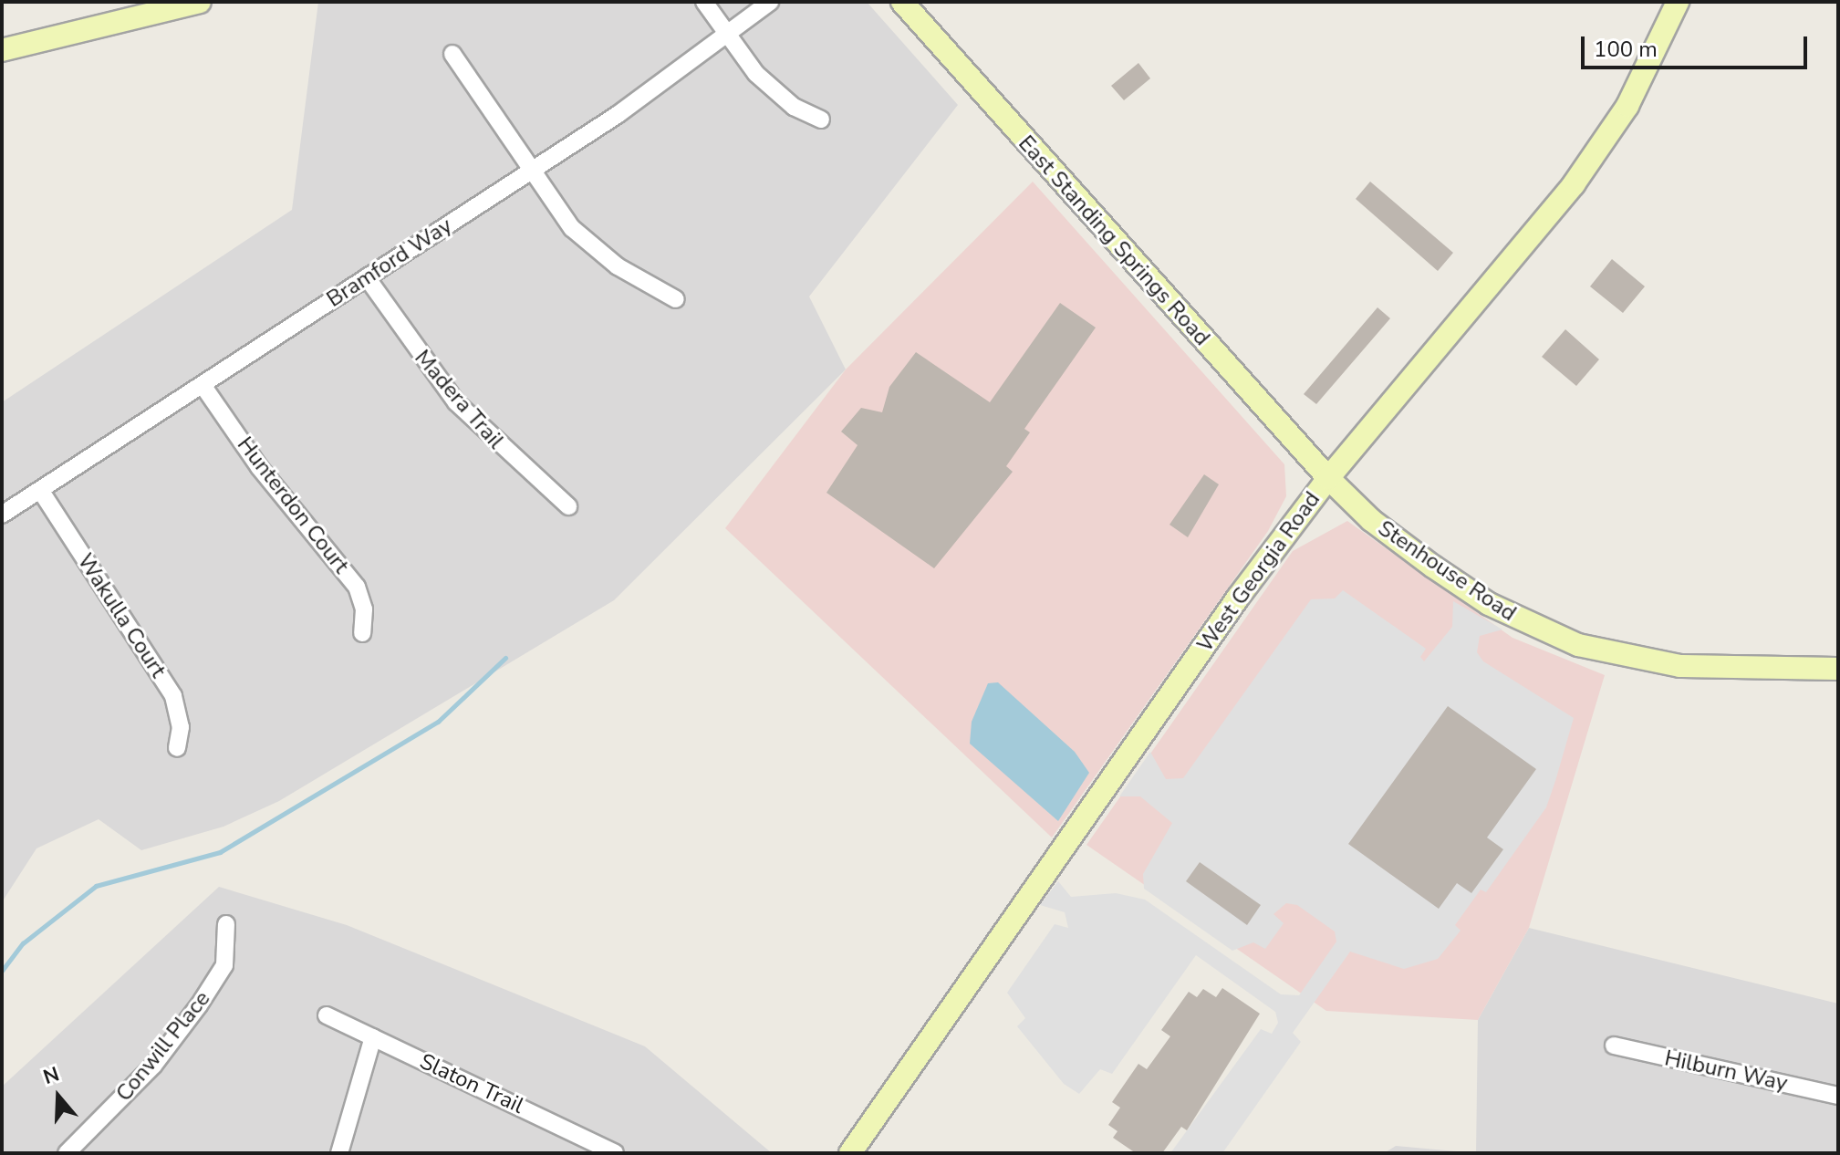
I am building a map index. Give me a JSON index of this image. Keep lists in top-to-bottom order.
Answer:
{
  "streets": {
    "main road": ["East Standing Springs Road", "Stenhouse Road", "West Georgia Road"],
    "street": [
      "Bramford Way",
      "Madera Trail",
      "Hunterdon Court",
      "Wakulla Court",
      "Conwill Place",
      "Hilburn Way",
      "Slaton Trail"
    ]
  },
  "crossings": [
    ["East Standing Springs Road", "Stenhouse Road"],
    ["East Standing Springs Road", "West Georgia Road"],
    ["Bramford Way", "Madera Trail"],
    ["Bramford Way", "Hunterdon Court"],
    ["Bramford Way", "Wakulla Court"],
    ["Stenhouse Road", "West Georgia Road"]
  ],
  "scale_bar": "100 m",
  "north": "top"
}
